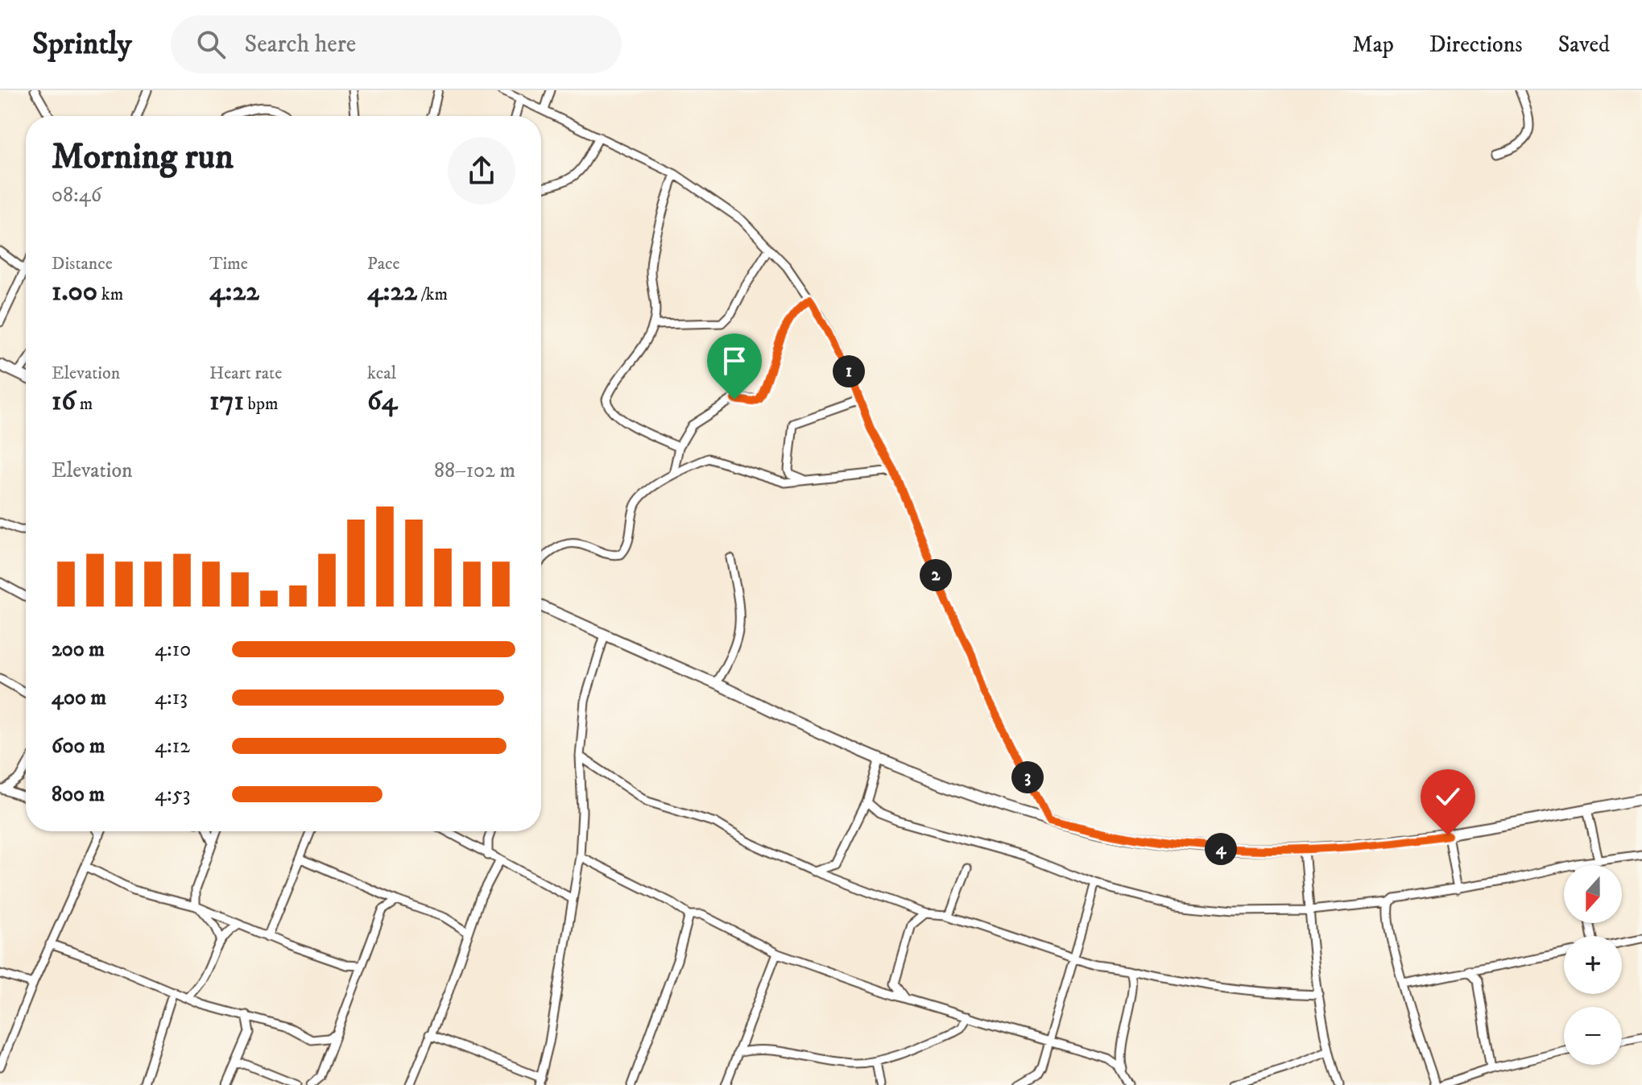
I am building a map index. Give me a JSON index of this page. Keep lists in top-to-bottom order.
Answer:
{
  "north": "bottom",
  "page": {
    "header": "Sprintly",
    "search": "Search here",
    "nav": ["Map", "Directions", "Saved"],
    "heading": ["Morning run", "08:46"],
    "stats": [
      ["Distance", "1.00 km"],
      ["Time", "4:22"],
      ["Pace", "4:22 /km"],
      ["Elevation", "16 m"],
      ["Heart rate", "171 bpm"],
      ["kcal", "64"]
    ],
    "pins": [
      "1",
      "2",
      "3",
      "4"
    ],
    "chart": ["Elevation", "88–102 m"],
    "list": [
      {
        "name": "200 m",
        "note": "4:10"
      },
      {
        "name": "400 m",
        "note": "4:13"
      },
      {
        "name": "600 m",
        "note": "4:12"
      },
      {
        "name": "800 m",
        "note": "4:53"
      }
    ],
    "map_buttons": ["+", "−"]
  }
}
